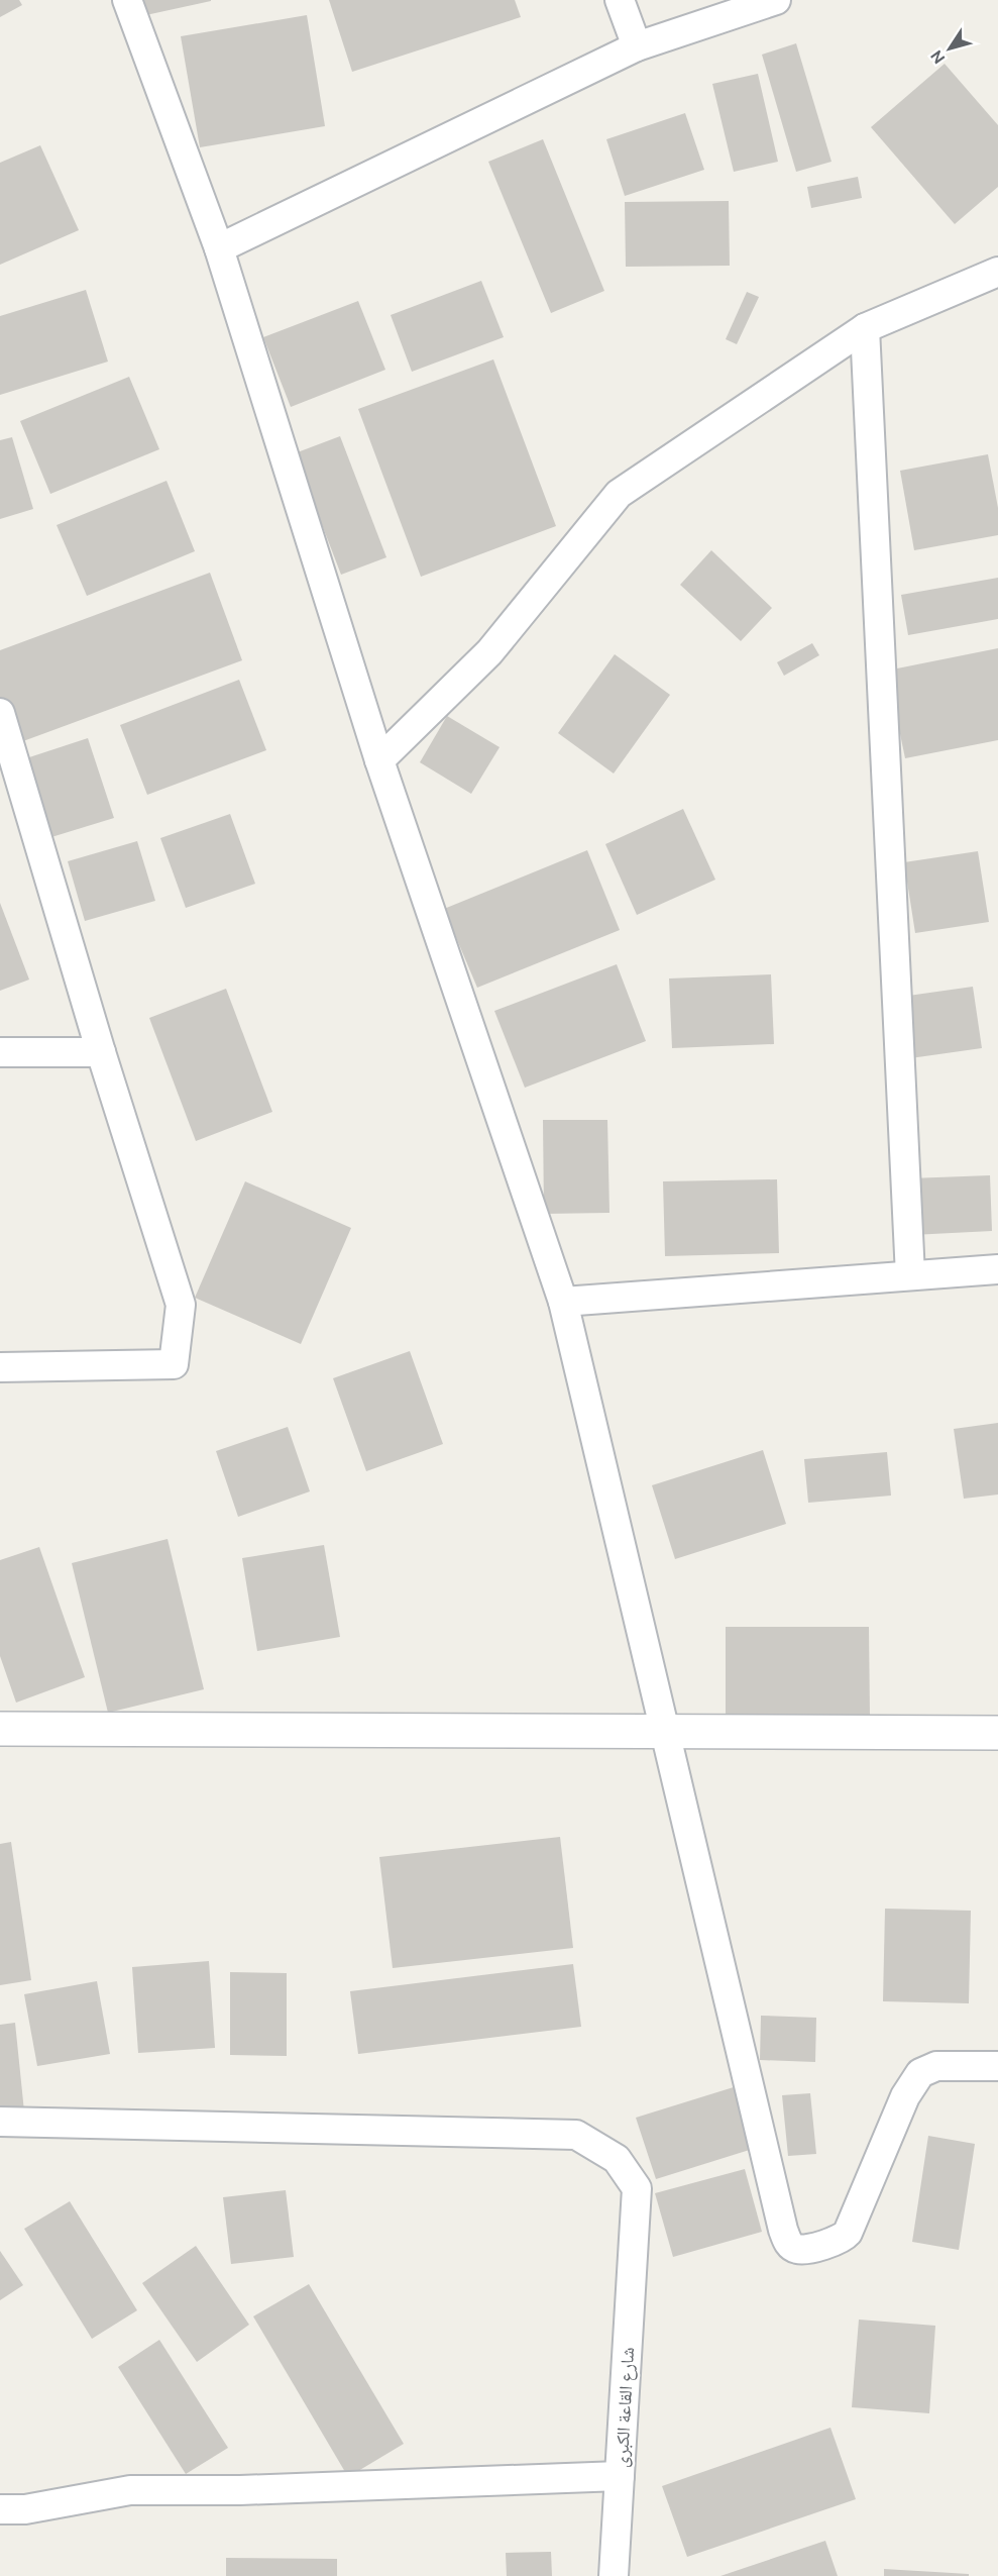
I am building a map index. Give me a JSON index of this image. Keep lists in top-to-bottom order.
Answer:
{
  "streets": {
    "street": ["شارع القاعة الكبرى"]
  },
  "north": "bottom left"
}
